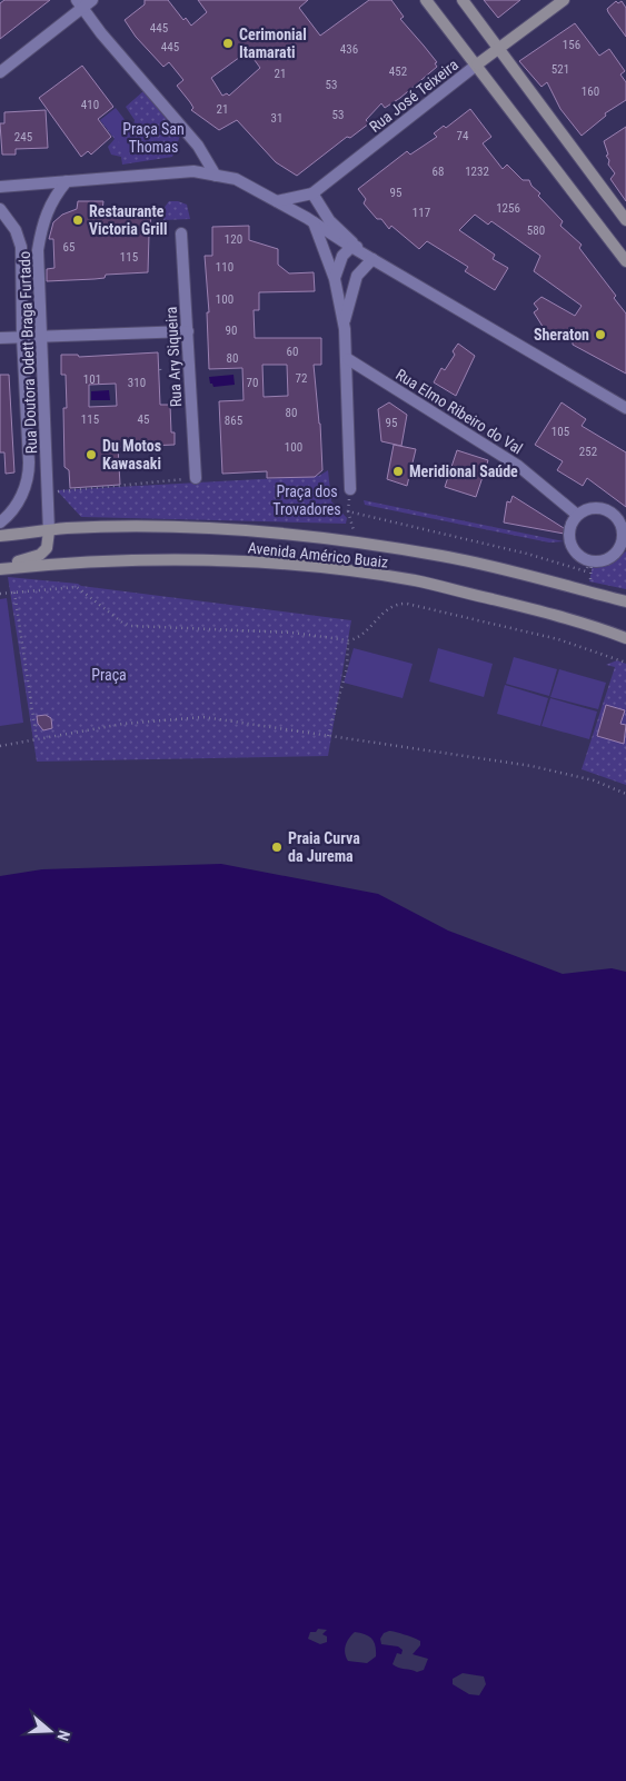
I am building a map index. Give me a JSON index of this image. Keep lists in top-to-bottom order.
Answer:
{
  "streets": {
    "main road": ["Rua José Teixeira", "Avenida Américo Buaiz"],
    "street": ["Rua Doutora Odett Braga Furtado", "Rua Ary Siqueira", "Rua Elmo Ribeiro do Val"]
  },
  "crossings": [
    ["Rua Doutora Odett Braga Furtado", "Avenida Américo Buaiz"]
  ],
  "parks": ["Praça San Thomas", "Praça dos Trovadores", "Praça"],
  "places": [
    "Cerimonial Itamarati",
    "Restaurante Victoria Grill",
    "Sheraton",
    "Du Motos Kawasaki",
    "Meridional Saúde",
    "Praia Curva da Jurema"
  ],
  "house_numbers": [
    "445",
    "156",
    "445",
    "436",
    "521",
    "452",
    "21",
    "53",
    "160",
    "410",
    "21",
    "53",
    "31",
    "74",
    "245",
    "68",
    "1232",
    "95",
    "1256",
    "117",
    "580",
    "120",
    "65",
    "115",
    "110",
    "100",
    "90",
    "60",
    "80",
    "72",
    "101",
    "310",
    "70",
    "80",
    "115",
    "45",
    "865",
    "95",
    "105",
    "100",
    "252"
  ],
  "north": "right"
}
